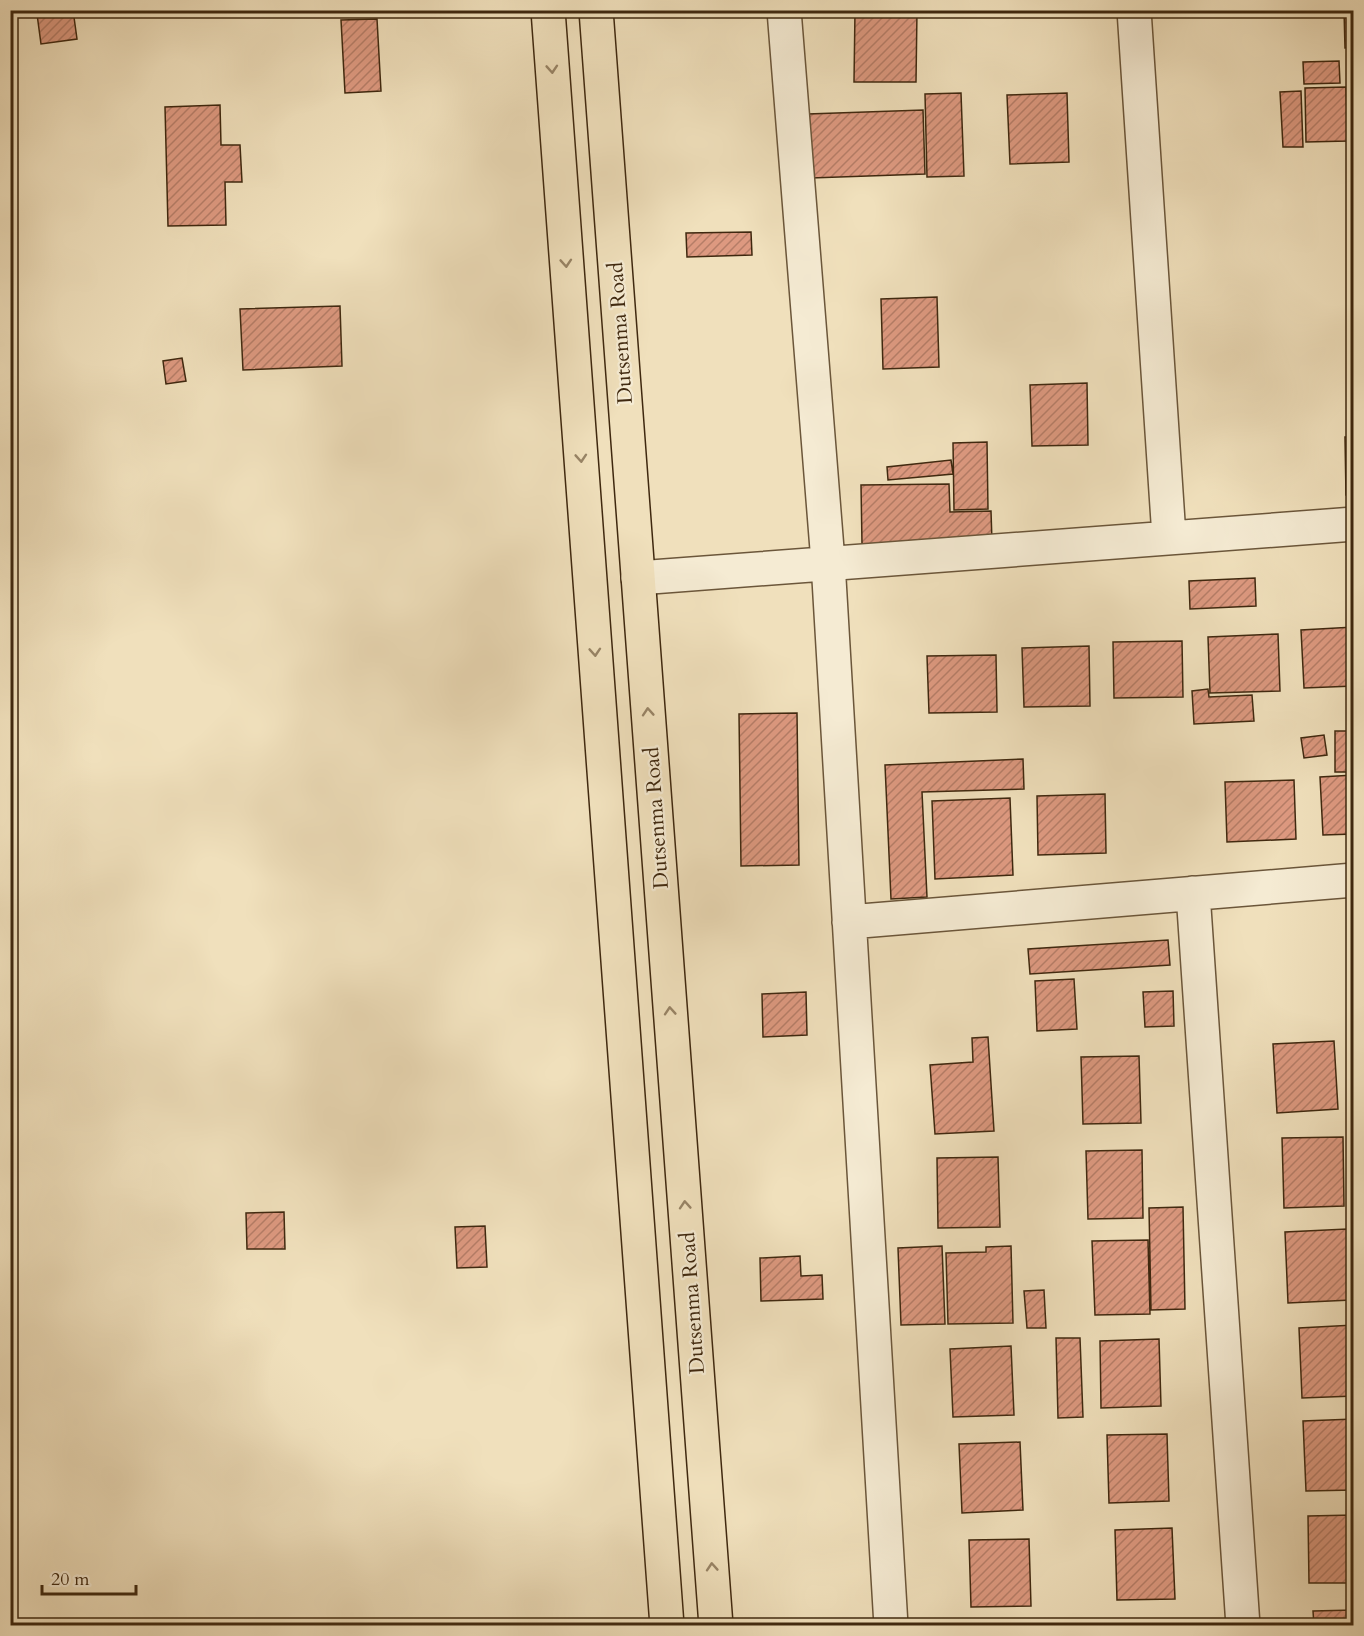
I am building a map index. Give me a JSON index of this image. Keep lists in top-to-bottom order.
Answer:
{
  "streets": {
    "main road": ["Dutsenma Road"]
  },
  "scale_bar": "20 m"
}
